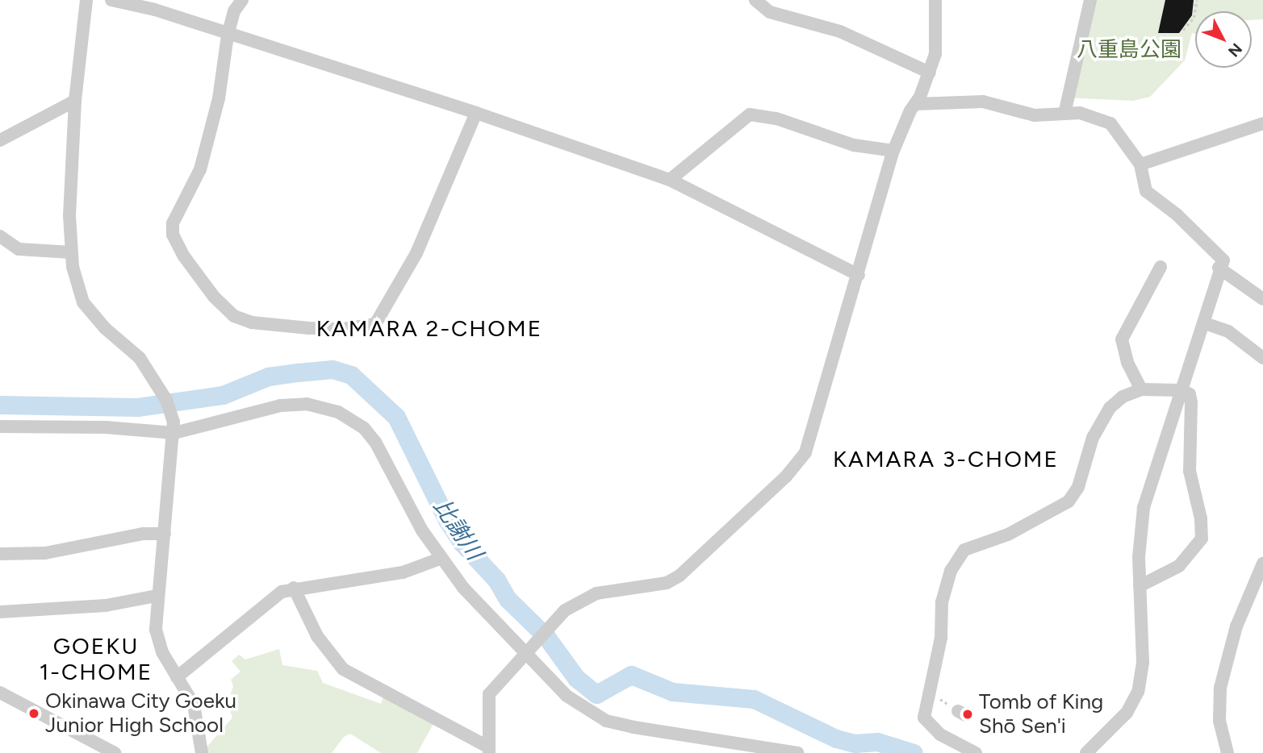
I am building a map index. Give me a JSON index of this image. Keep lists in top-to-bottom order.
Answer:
{
  "districts": ["KAMARA 2-CHOME", "KAMARA 3-CHOME", "GOEKU 1-CHOME"],
  "water": ["比謝川"],
  "parks": ["八重島公園"],
  "places": ["Okinawa City Goeku Junior High School", "Tomb of King Shō Sen'i"],
  "north": "bottom right"
}
